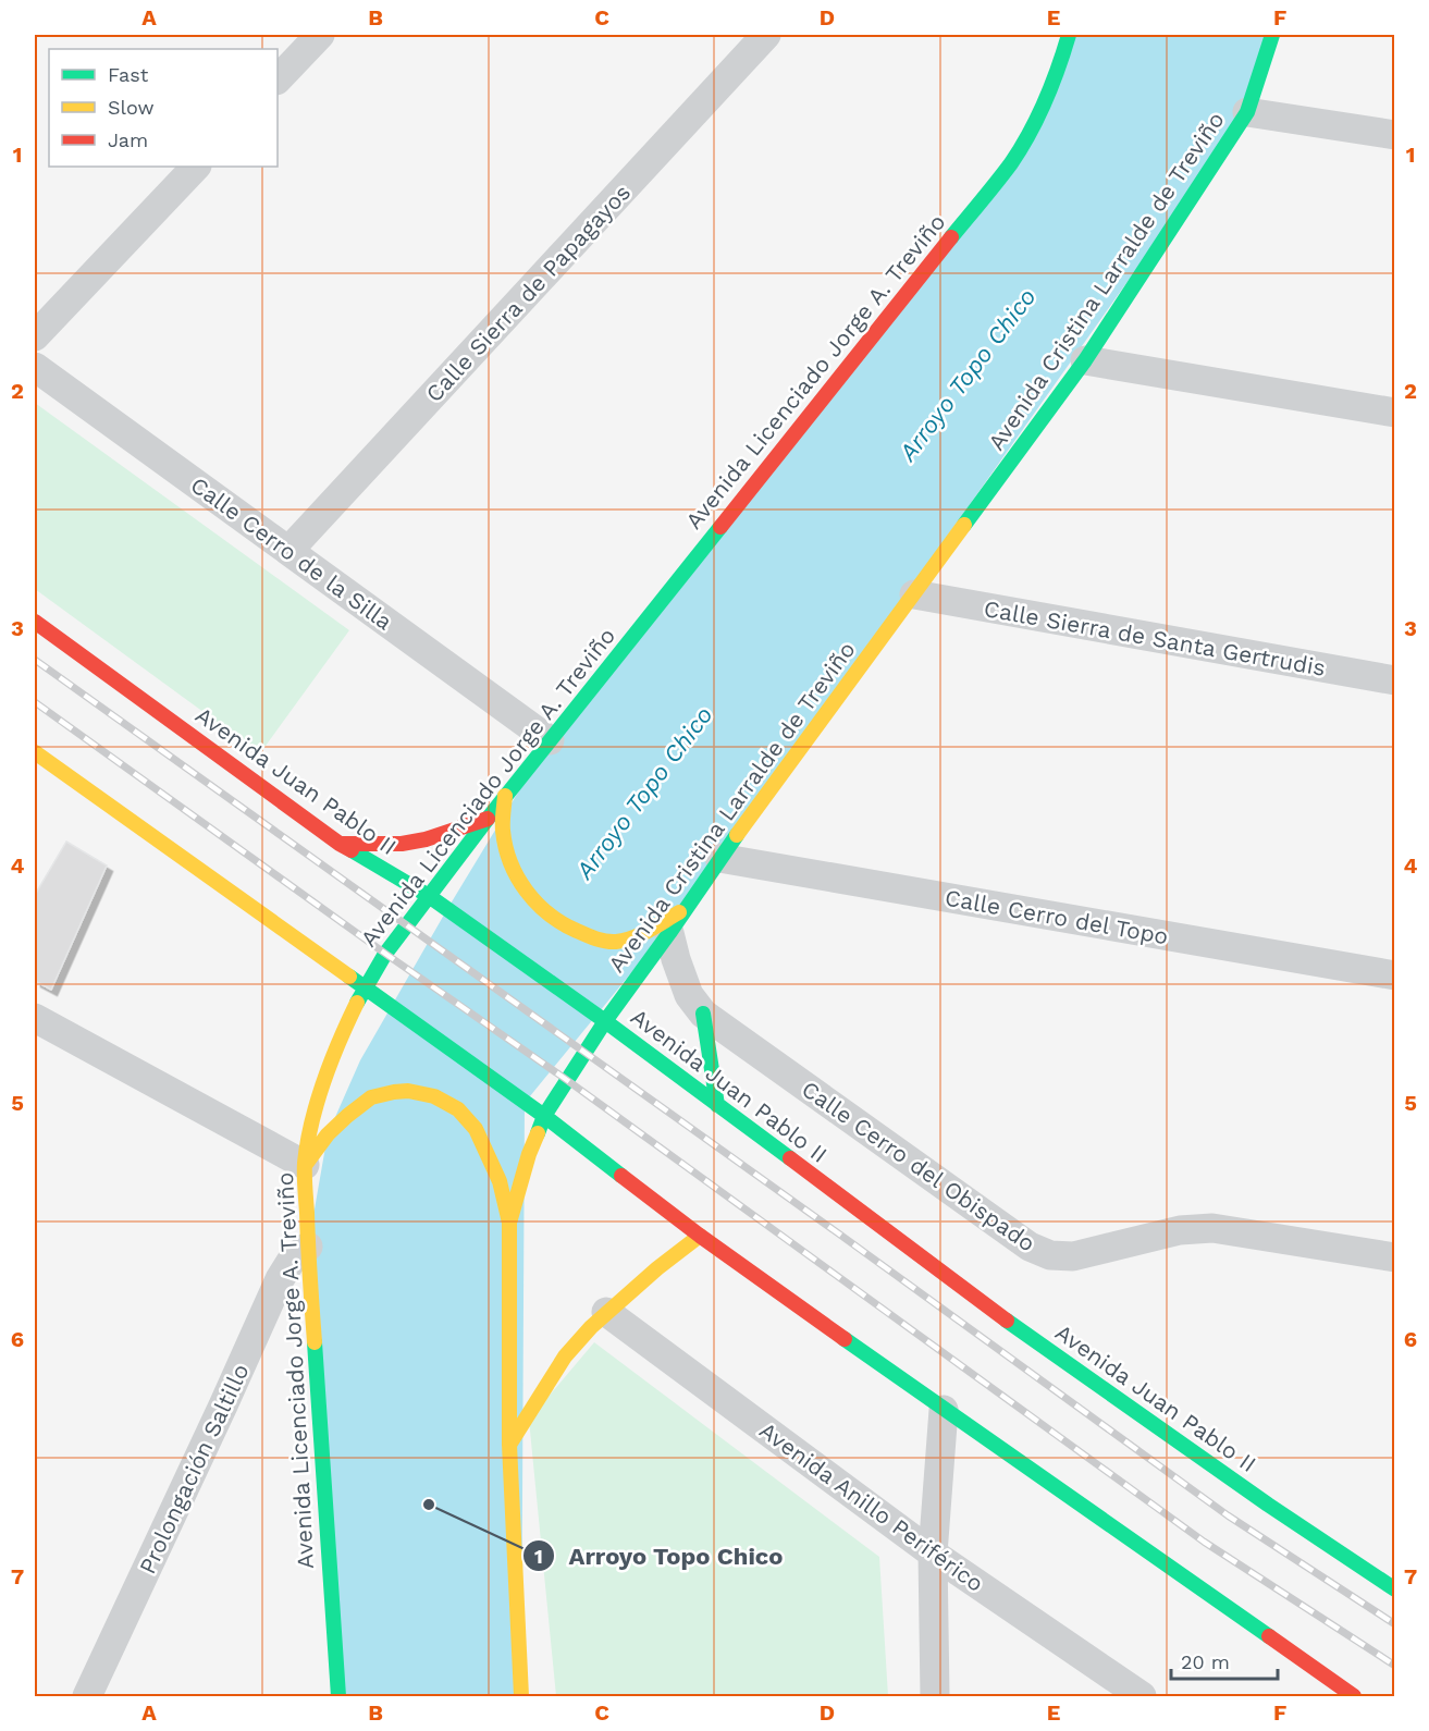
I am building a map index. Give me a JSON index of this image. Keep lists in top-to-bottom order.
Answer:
{
  "streets": {
    "main road": ["Avenida Cristina Larralde de Treviño", "Avenida Licenciado Jorge A. Treviño", "Avenida Juan Pablo II"],
    "street": [
      "Calle Sierra de Papagayos",
      "Calle Cerro de la Silla",
      "Calle Sierra de Santa Gertrudis",
      "Calle Cerro del Topo",
      "Calle Cerro del Obispado",
      "Prolongación Saltillo",
      "Avenida Anillo Periférico"
    ]
  },
  "crossings": [
    ["Avenida Cristina Larralde de Treviño", "Calle Sierra de Santa Gertrudis"],
    ["Avenida Cristina Larralde de Treviño", "Avenida Juan Pablo II"],
    ["Avenida Cristina Larralde de Treviño", "Calle Cerro del Topo"],
    ["Avenida Cristina Larralde de Treviño", "Calle Cerro del Obispado"],
    ["Calle Sierra de Papagayos", "Calle Cerro de la Silla"],
    ["Avenida Licenciado Jorge A. Treviño", "Calle Cerro de la Silla"],
    ["Avenida Licenciado Jorge A. Treviño", "Avenida Juan Pablo II"],
    ["Avenida Licenciado Jorge A. Treviño", "Prolongación Saltillo"]
  ],
  "water": ["Arroyo Topo Chico"],
  "places": ["Arroyo Topo Chico"],
  "legend": ["Fast", "Slow", "Jam"],
  "scale_bar": "20 m",
  "grid": {
    "columns": [
      "A",
      "B",
      "C",
      "D",
      "E",
      "F"
    ],
    "rows": [
      "1",
      "2",
      "3",
      "4",
      "5",
      "6",
      "7"
    ]
  }
}
